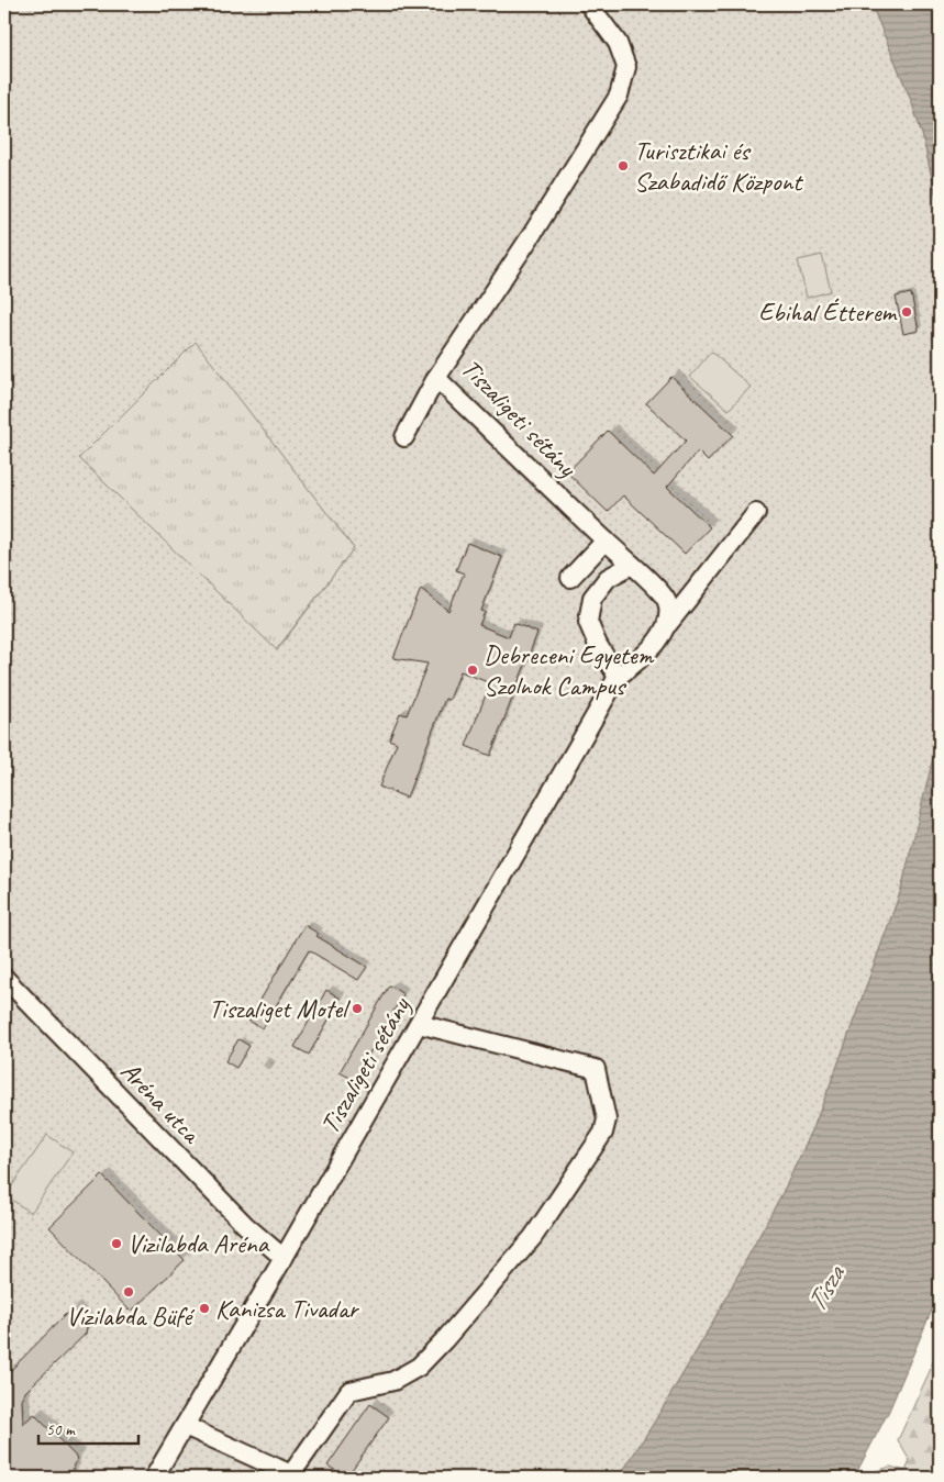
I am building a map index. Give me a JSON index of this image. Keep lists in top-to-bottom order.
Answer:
{
  "streets": {
    "street": ["Tiszaligeti sétány", "Aréna utca"]
  },
  "crossings": [
    ["Tiszaligeti sétány", "Aréna utca"]
  ],
  "water": ["Tisza"],
  "places": [
    "Turisztikai és Szabadidő Központ",
    "Ebihal Étterem",
    "Debreceni Egyetem Szolnok Campus",
    "Tiszaliget Motel",
    "Vizilabda Aréna",
    "Vízilabda Büfé",
    "Kanizsa Tivadar"
  ],
  "scale_bar": "50 m"
}
